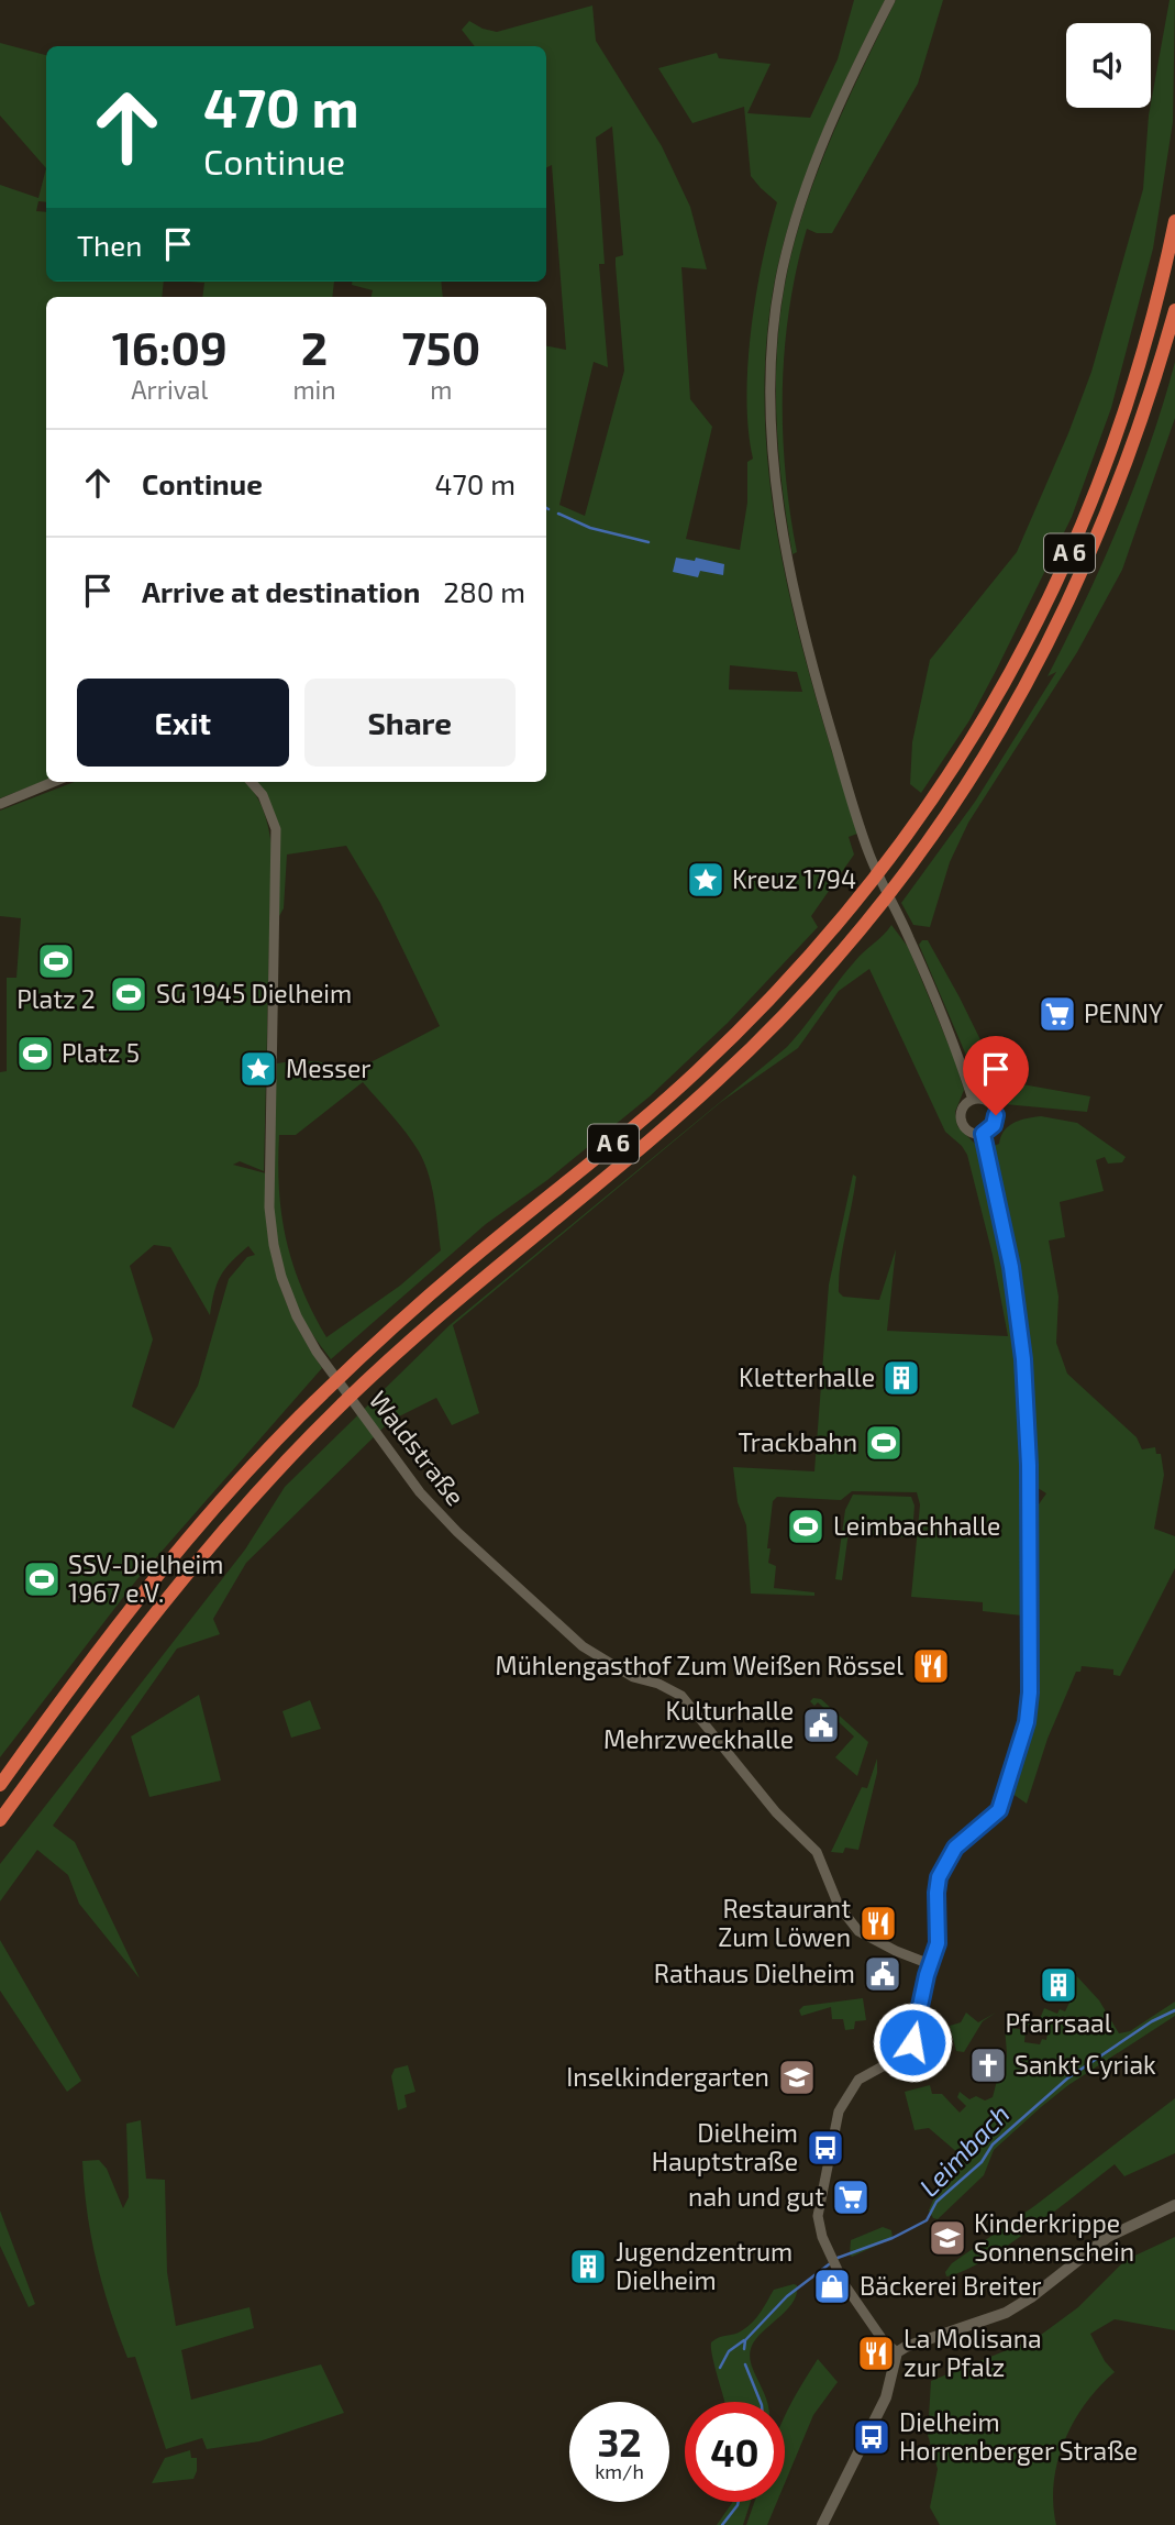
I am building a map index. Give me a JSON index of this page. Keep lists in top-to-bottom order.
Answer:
{
  "streets": {
    "highway": ["A 6"],
    "street": ["Waldstraße"]
  },
  "water": ["Leimbach"],
  "places": {
    "place": ["Kreuz 1794", "Messer"],
    "sports": [
      "Platz 2",
      "SG 1945 Dielheim",
      "Platz 5",
      "Trackbahn",
      "Leimbachhalle",
      "SSV-Dielheim 1967 e.V."
    ],
    "supermarket": ["PENNY", "nah und gut"],
    "building": ["Kletterhalle", "Pfarrsaal", "Jugendzentrum Dielheim"],
    "restaurant": ["Mühlengasthof Zum Weißen Rössel", "Restaurant Zum Löwen", "La Molisana zur Pfalz"],
    "public building": ["Kulturhalle Mehrzweckhalle", "Rathaus Dielheim"],
    "church": ["Sankt Cyriak"],
    "school or university": ["Inselkindergarten", "Kinderkrippe Sonnenschein"],
    "bus stop": ["Dielheim Hauptstraße", "Dielheim Horrenberger Straße"],
    "shop": ["Bäckerei Breiter"]
  },
  "page": {
    "turn": ["470 m", "Continue"],
    "then": "Then",
    "eta": [
      "16:09",
      "Arrival",
      "2",
      "min",
      "750",
      "m"
    ],
    "list": [
      {
        "name": "Continue",
        "value": "470 m"
      },
      {
        "name": "Arrive at destination",
        "value": "280 m"
      }
    ],
    "buttons": ["Exit", "Share"],
    "speed": "32 km/h",
    "limit": "40"
  }
}
